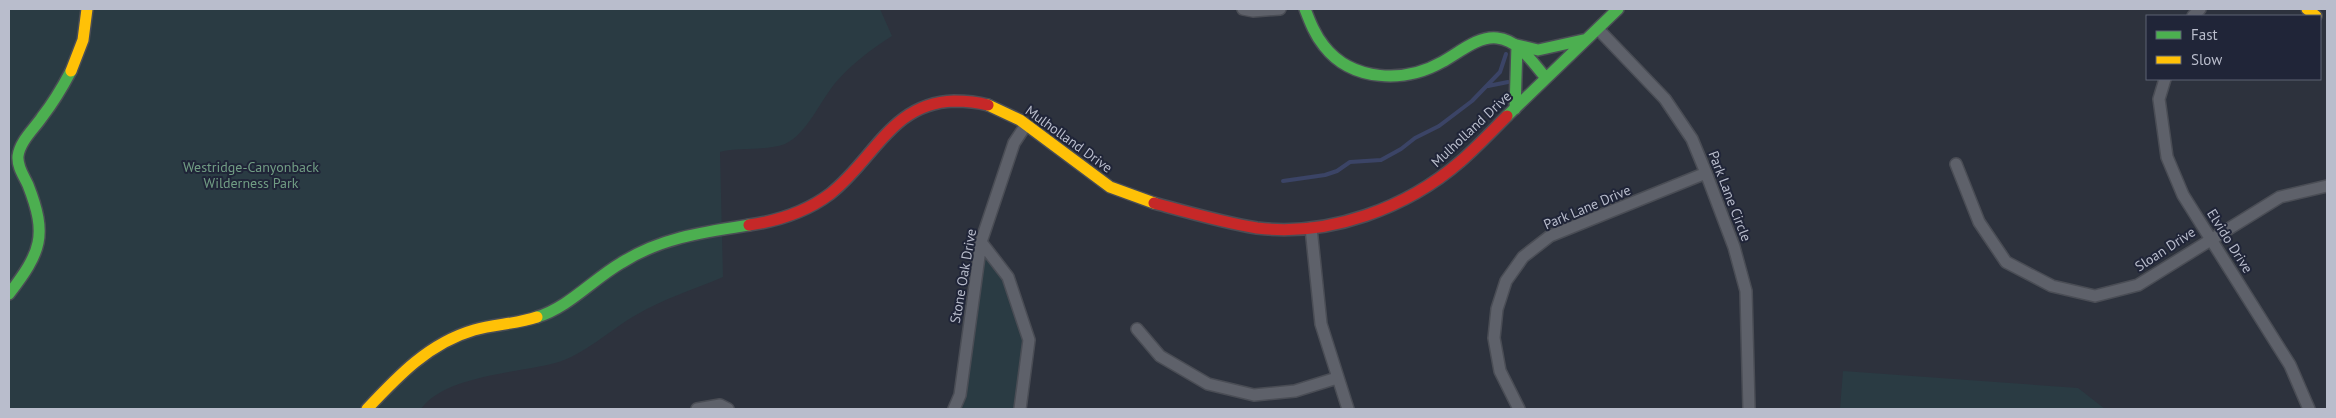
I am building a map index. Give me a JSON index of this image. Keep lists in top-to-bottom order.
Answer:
{
  "streets": {
    "main road": ["Mulholland Drive"],
    "street": [
      "Park Lane Circle",
      "Park Lane Drive",
      "Elvido Drive",
      "Sloan Drive",
      "Stone Oak Drive"
    ]
  },
  "crossings": [
    ["Mulholland Drive", "Park Lane Circle"],
    ["Mulholland Drive", "Stone Oak Drive"],
    ["Park Lane Circle", "Park Lane Drive"],
    ["Elvido Drive", "Sloan Drive"]
  ],
  "parks": ["Westridge-Canyonback Wilderness Park"],
  "legend": ["Fast", "Slow"]
}
